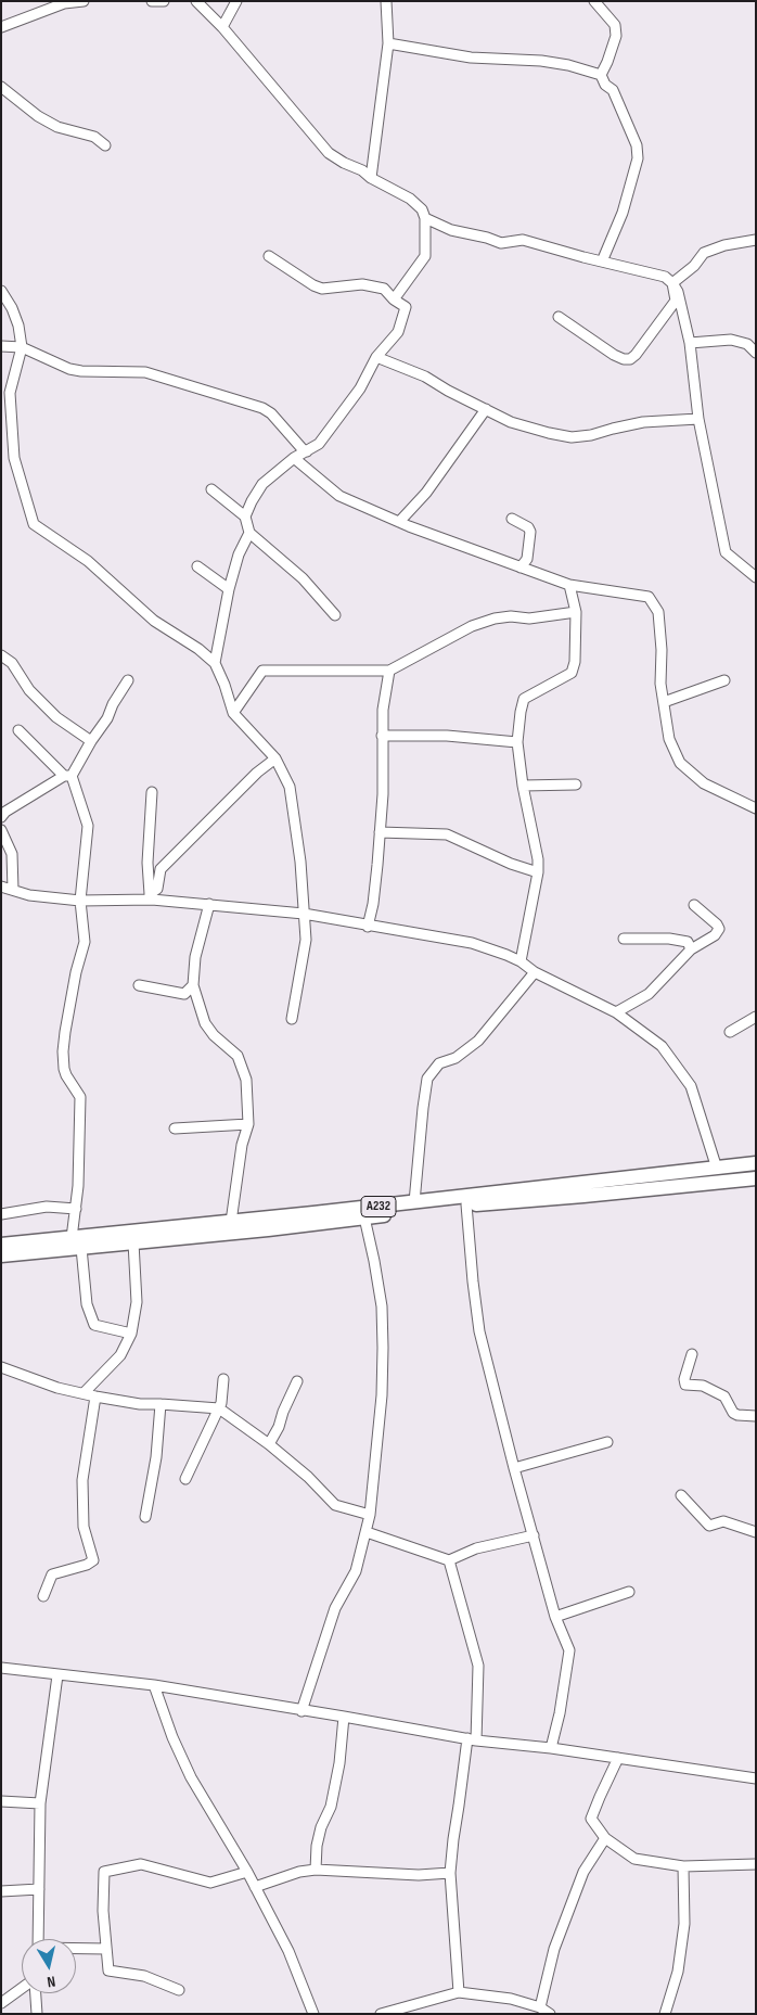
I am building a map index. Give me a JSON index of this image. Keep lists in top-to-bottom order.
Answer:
{
  "streets": {
    "highway": ["A232"]
  },
  "north": "bottom"
}
